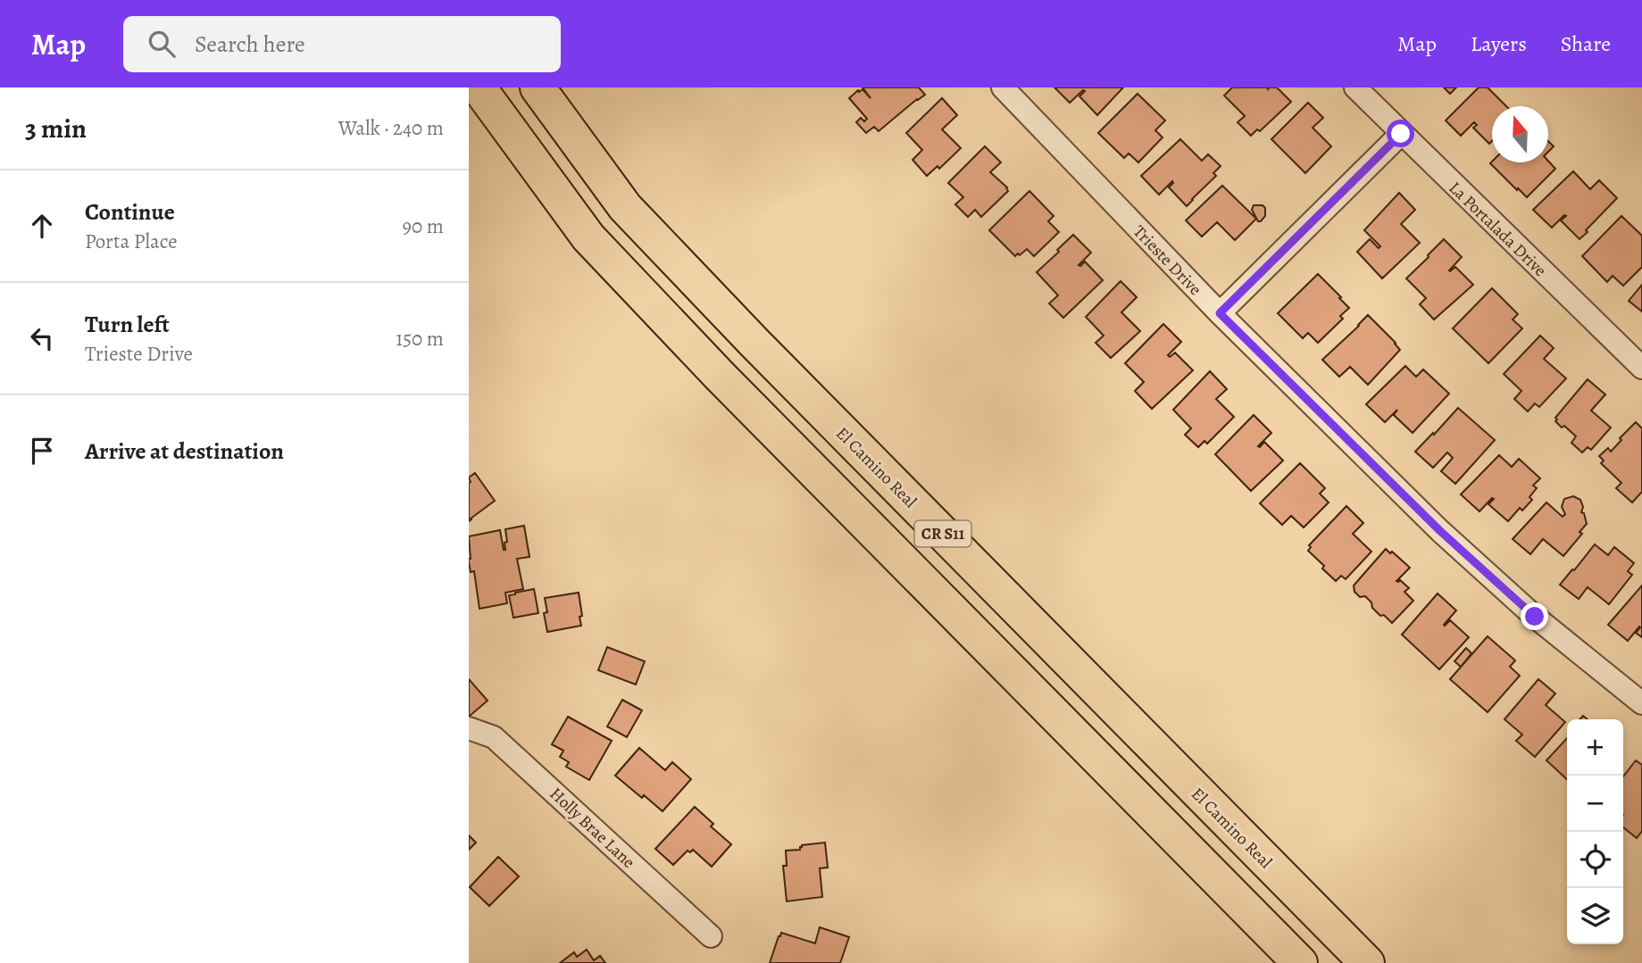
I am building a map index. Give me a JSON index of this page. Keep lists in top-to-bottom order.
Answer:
{
  "streets": {
    "main road": ["El Camino Real", "CR S11"],
    "street": ["La Portalada Drive", "Trieste Drive", "Holly Brae Lane"]
  },
  "north": "top",
  "page": {
    "header": "Map",
    "search": "Search here",
    "nav": ["Map", "Layers", "Share"],
    "heading": ["3 min", "Walk · 240 m"],
    "list": [
      ["Continue", "Porta Place", "90 m"],
      ["Turn left", "Trieste Drive", "150 m"],
      "Arrive at destination"
    ],
    "map_buttons": ["+", "−"]
  }
}
